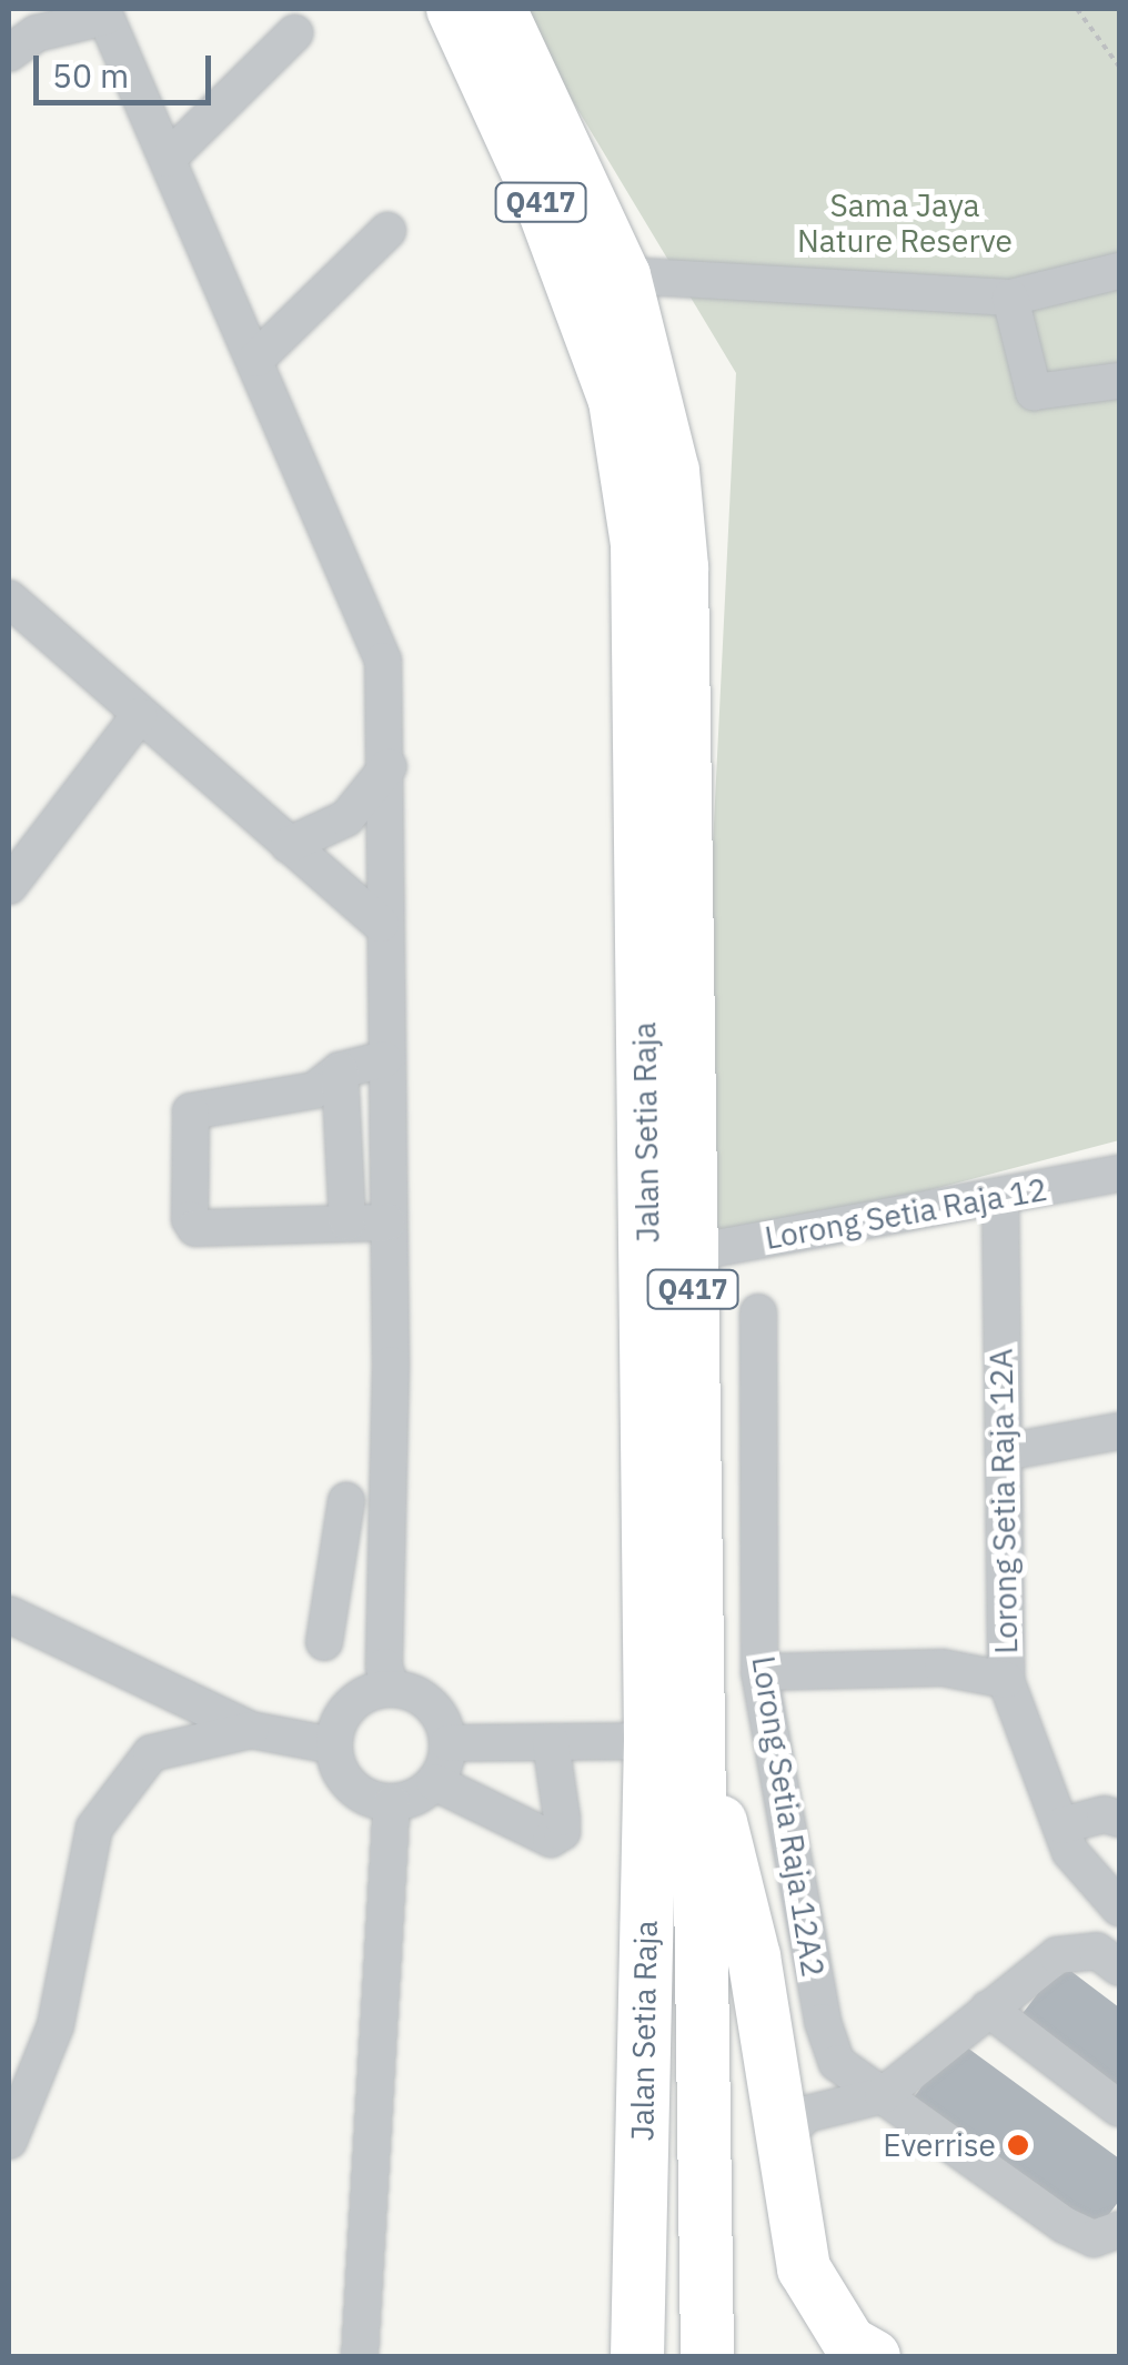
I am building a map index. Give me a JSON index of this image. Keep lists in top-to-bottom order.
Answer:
{
  "streets": {
    "highway": ["Q417", "Jalan Setia Raja"],
    "street": ["Lorong Setia Raja 12", "Lorong Setia Raja 12A", "Lorong Setia Raja 12A2"]
  },
  "crossings": [
    ["Jalan Setia Raja", "Lorong Setia Raja 12"],
    ["Lorong Setia Raja 12", "Lorong Setia Raja 12A"]
  ],
  "parks": ["Sama Jaya Nature Reserve"],
  "places": ["Everrise"],
  "scale_bar": "50 m"
}
